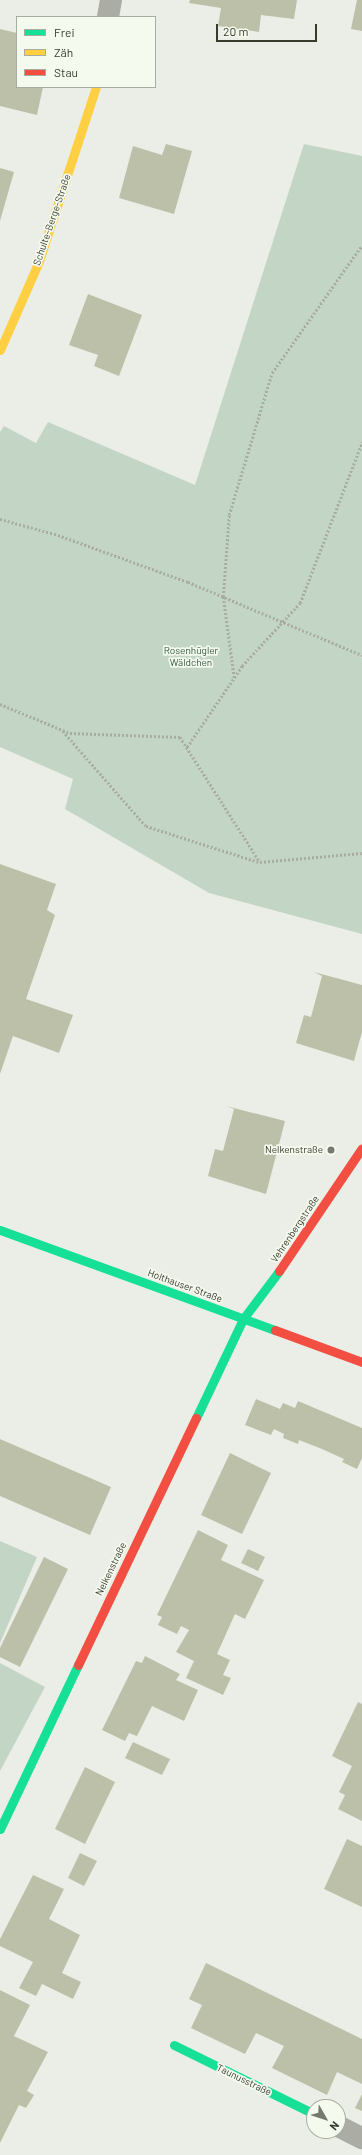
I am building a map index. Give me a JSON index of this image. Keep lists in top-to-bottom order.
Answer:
{
  "streets": {
    "street": [
      "Schulte-Berge-Straße",
      "Vehrenbergstraße",
      "Holthauser Straße",
      "Nelkenstraße",
      "Taunusstraße"
    ]
  },
  "crossings": [
    ["Vehrenbergstraße", "Holthauser Straße"],
    ["Vehrenbergstraße", "Nelkenstraße"],
    ["Holthauser Straße", "Nelkenstraße"]
  ],
  "parks": ["Rosenhügler Wäldchen"],
  "places": ["Nelkenstraße"],
  "legend": ["Frei", "Zäh", "Stau"],
  "scale_bar": "20 m",
  "north": "bottom right"
}
